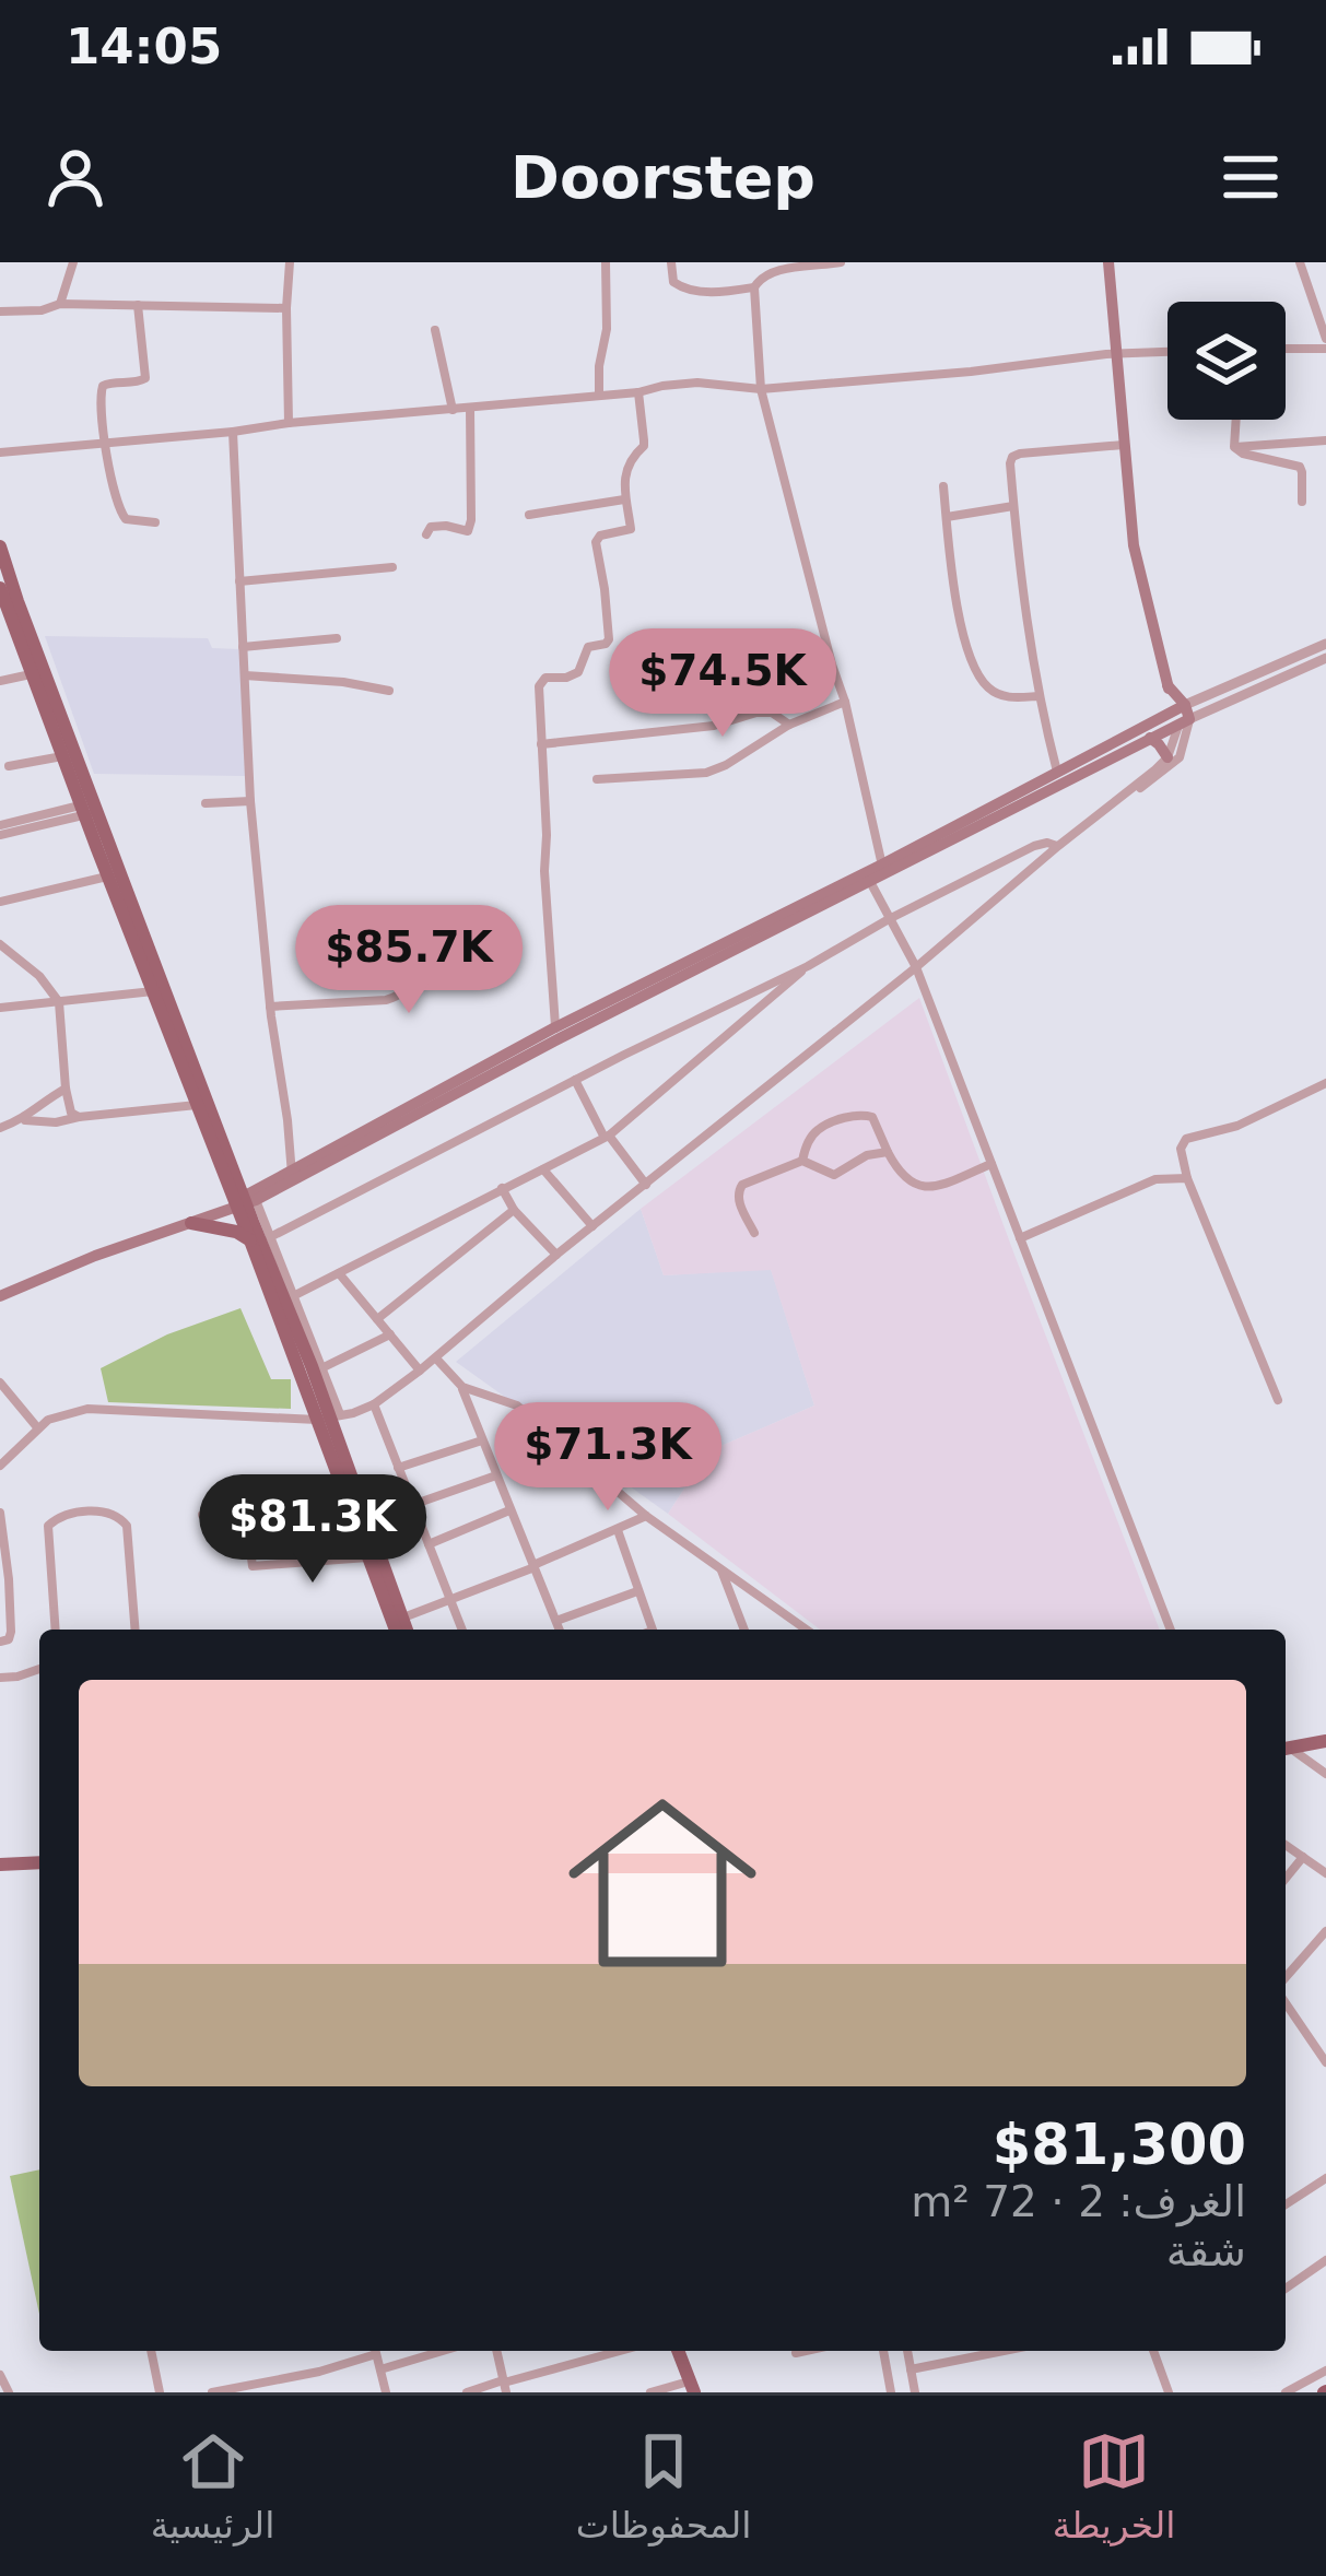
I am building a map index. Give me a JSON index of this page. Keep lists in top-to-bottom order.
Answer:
{
  "page": {
    "status": "14:05",
    "header": "Doorstep",
    "price": [
      "$74.5K",
      "$85.7K",
      "$71.3K",
      "$81.3K"
    ],
    "list": [
      {
        "name": "$81,300",
        "note": "الغرف: 2 · 72 m² · شقة"
      }
    ],
    "tabs": ["الخريطة", "المحفوظات", "الرئيسية"]
  }
}
